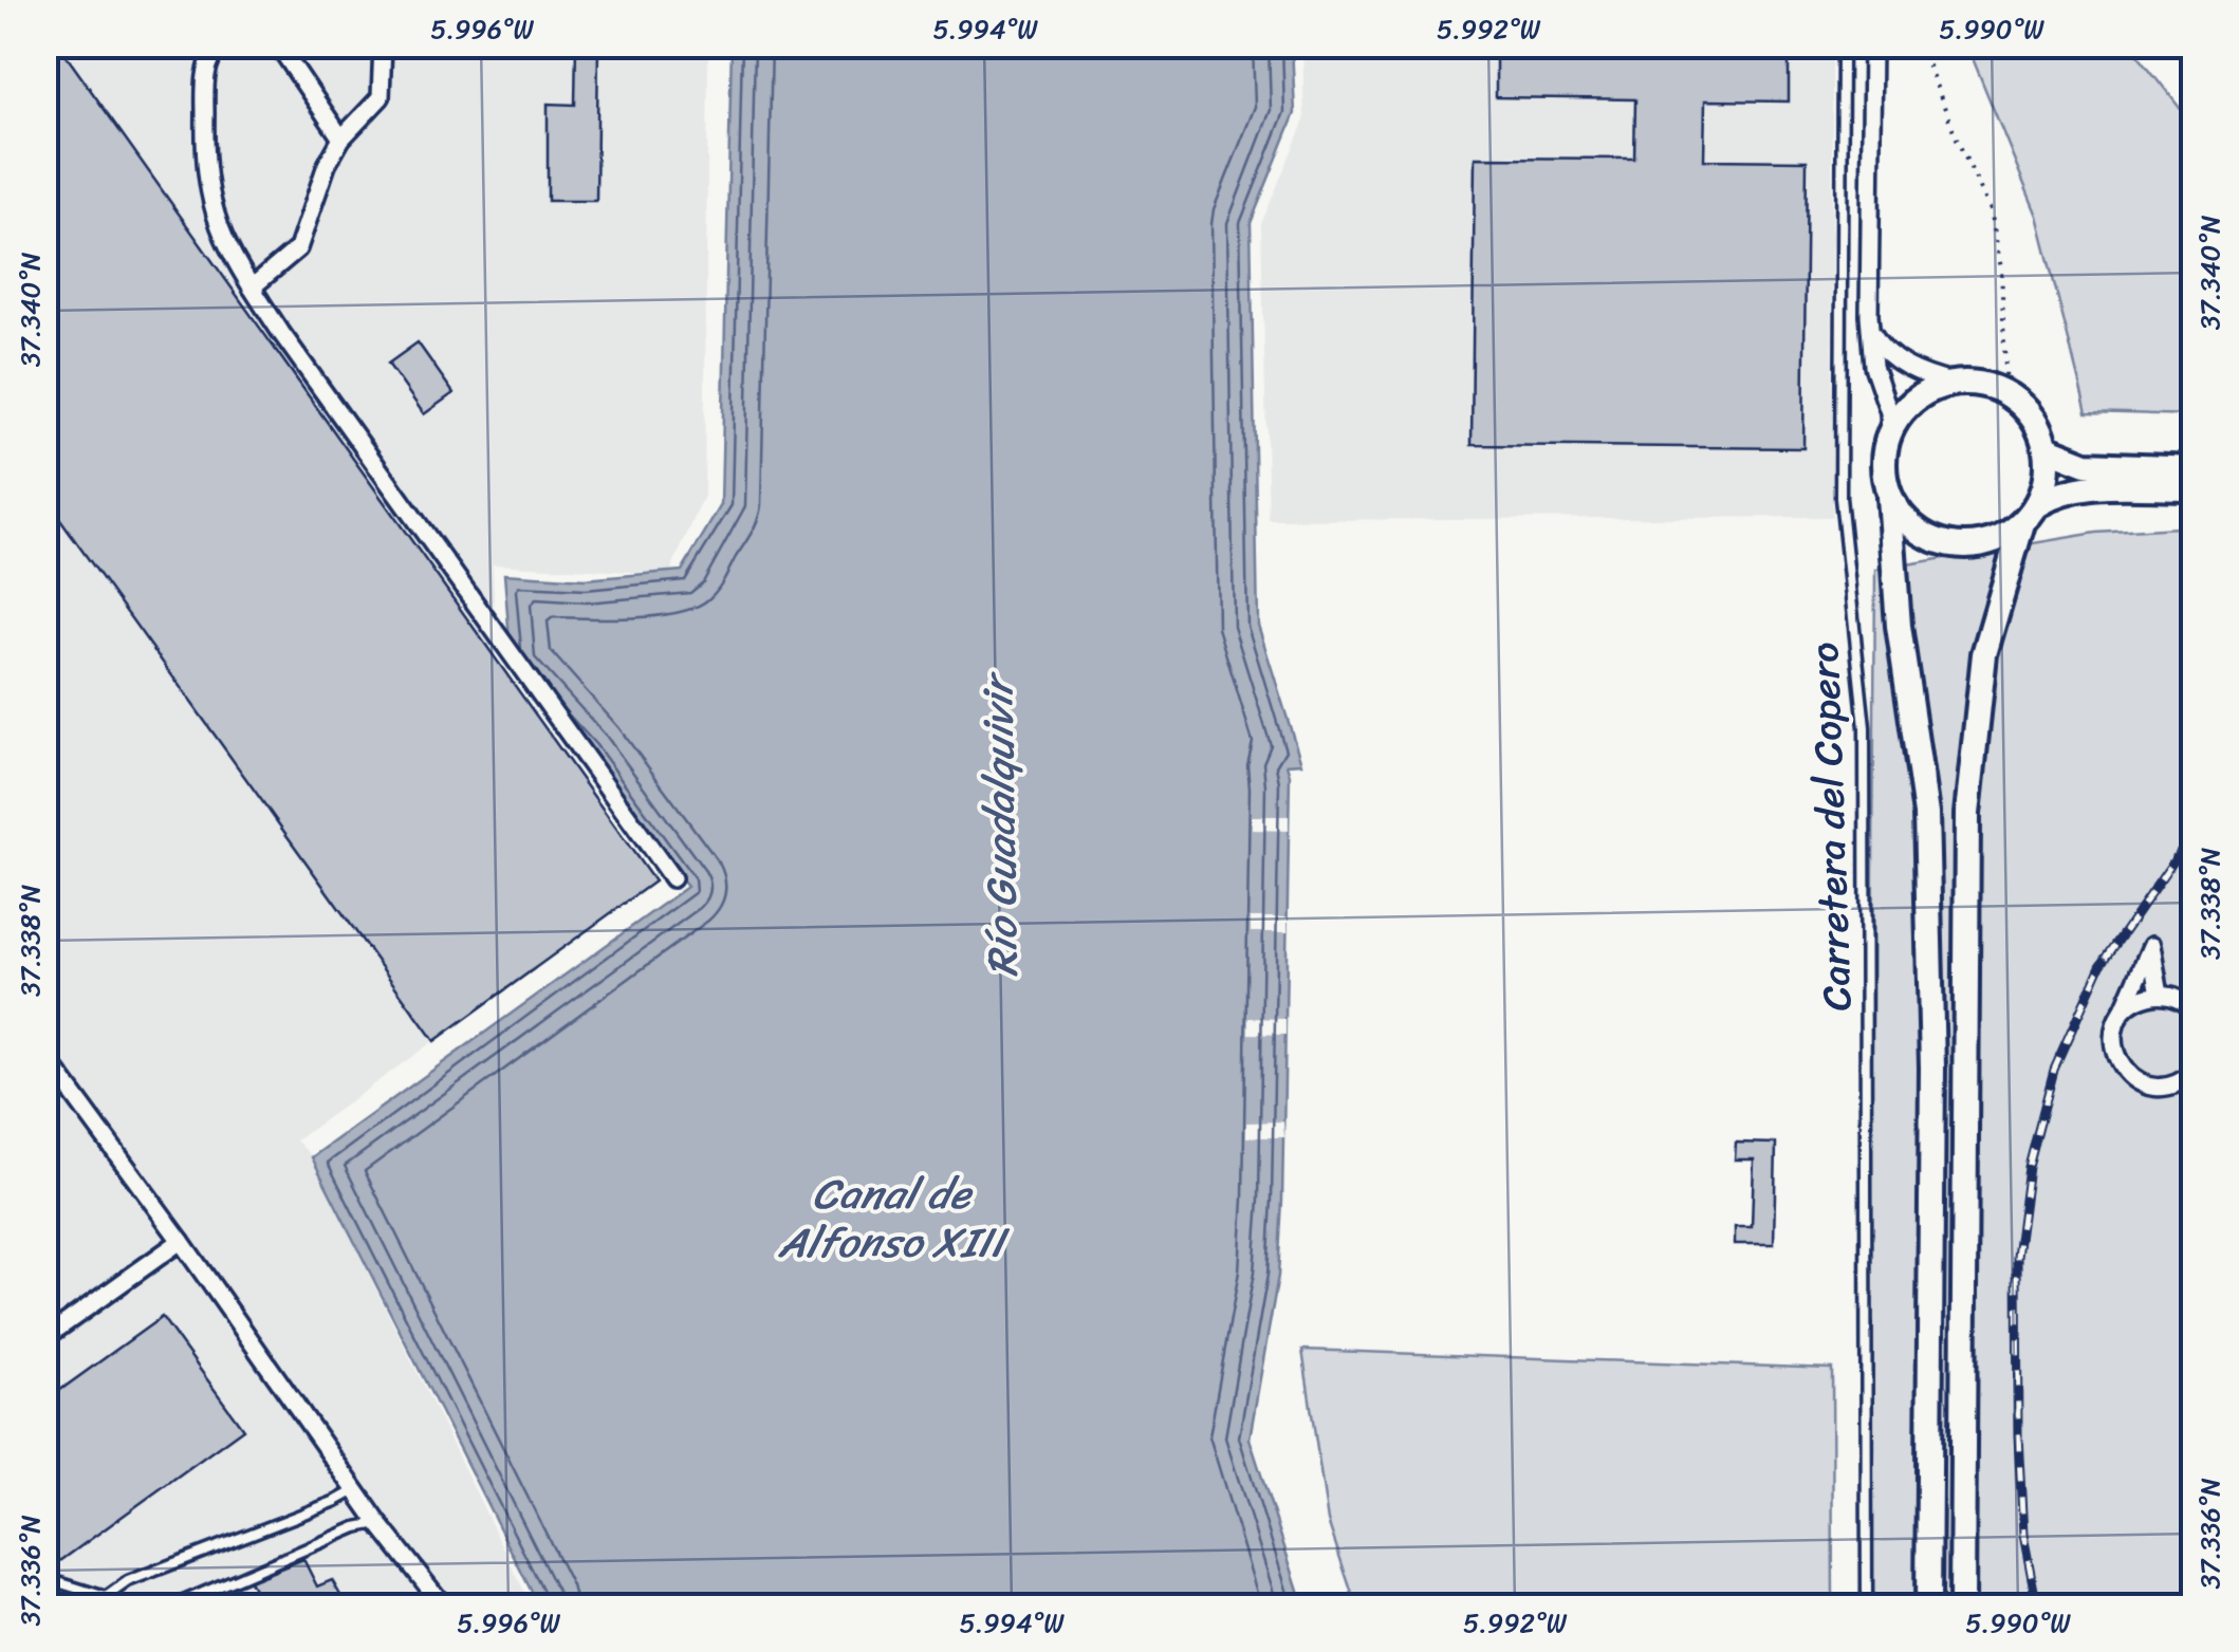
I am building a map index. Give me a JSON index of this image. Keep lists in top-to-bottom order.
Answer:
{
  "streets": {
    "lane": ["Carretera del Copero"]
  },
  "water": ["Río Guadalquivir", "Canal de Alfonso XIII"],
  "coordinates": [
    "5.996°W",
    "5.994°W",
    "5.992°W",
    "5.990°W",
    "37.340°N",
    "37.338°N",
    "37.336°N"
  ]
}
